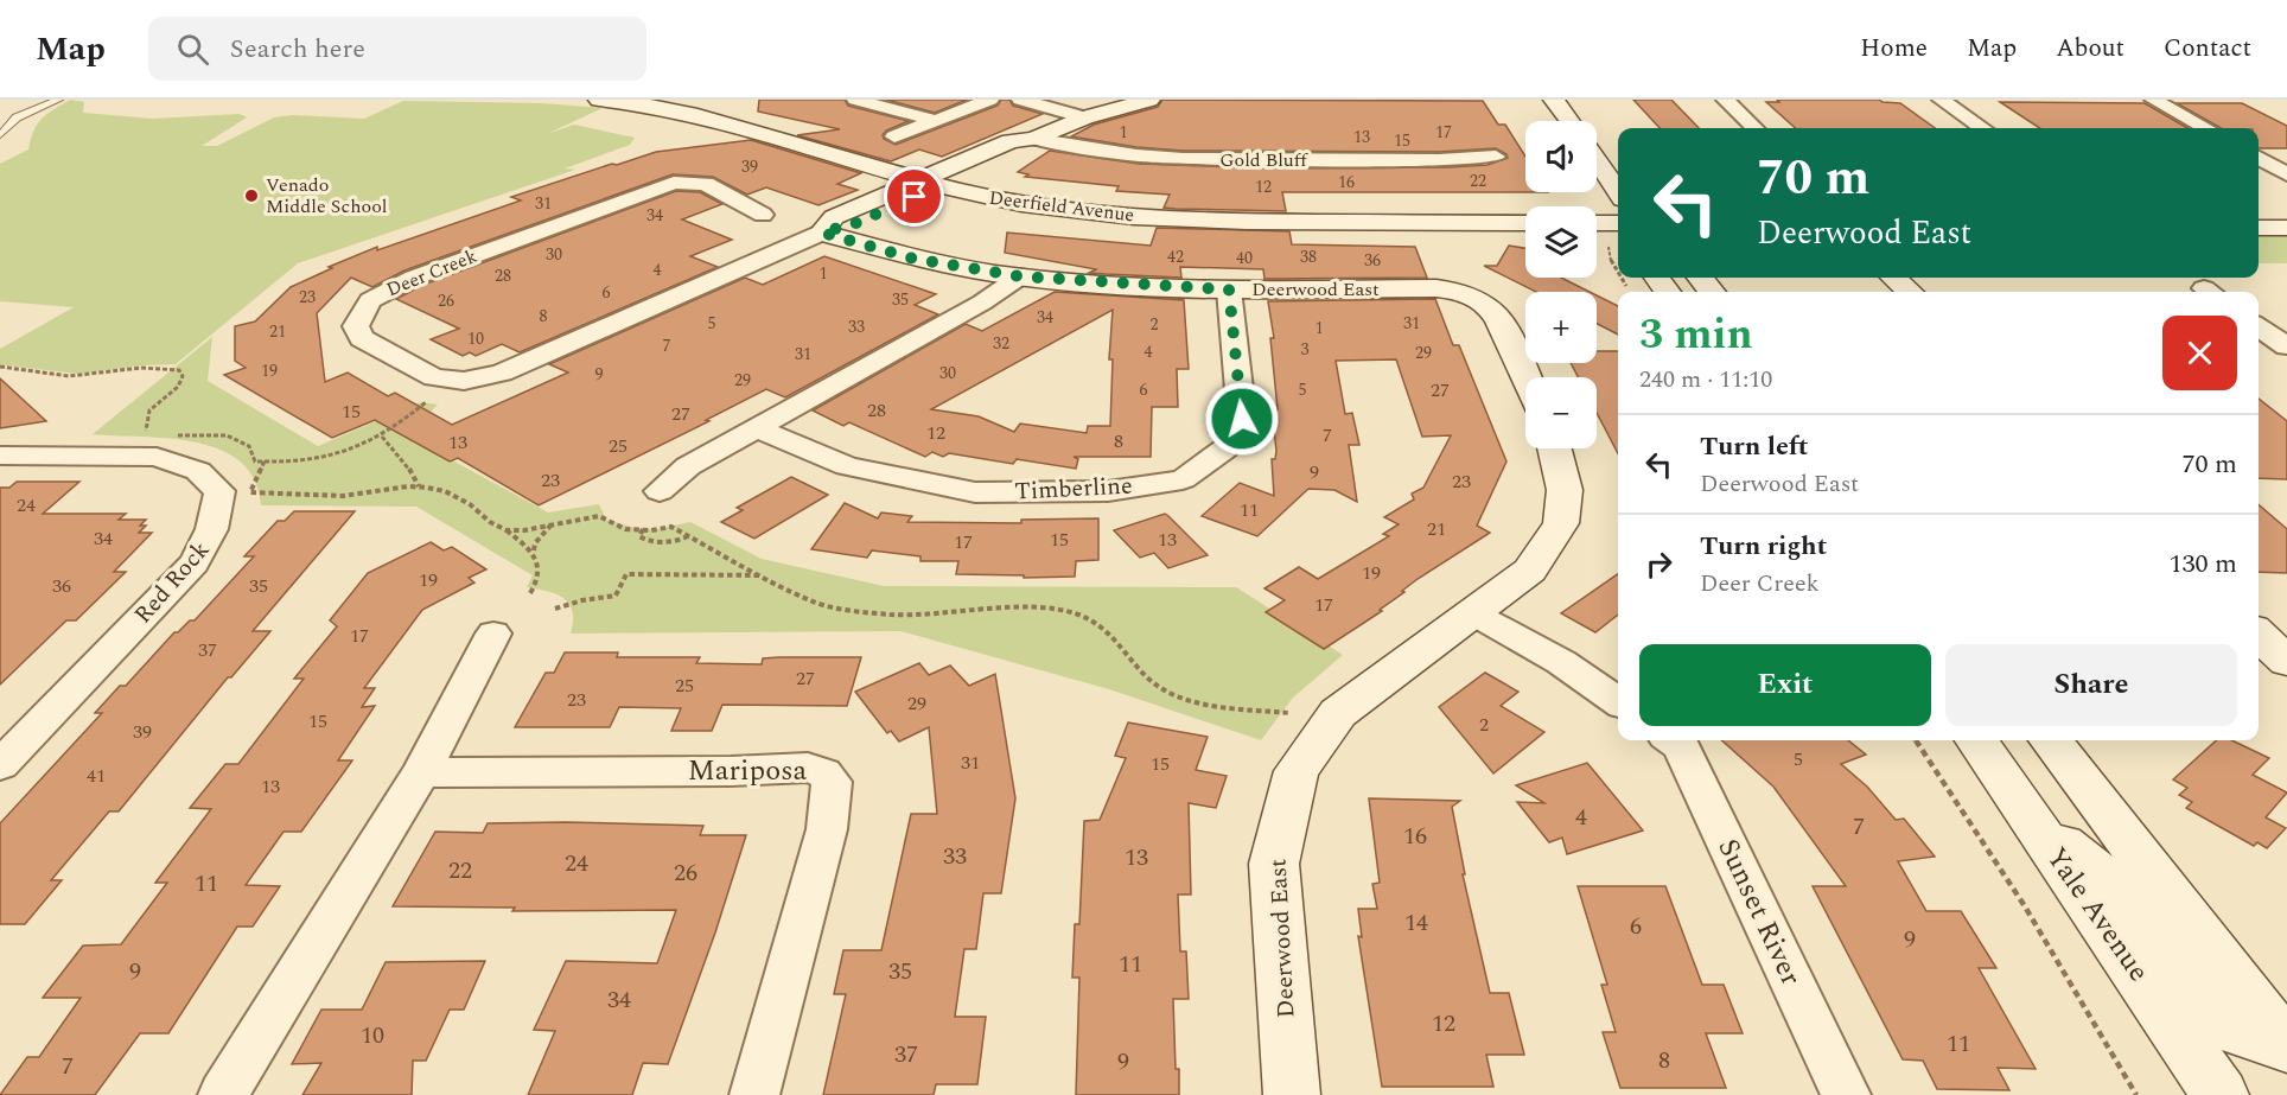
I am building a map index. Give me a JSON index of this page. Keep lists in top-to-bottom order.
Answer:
{
  "streets": {
    "street": [
      "Gold Bluff",
      "Deerfield Avenue",
      "Deer Creek",
      "Deerwood East",
      "Timberline",
      "Red Rock",
      "Mariposa",
      "Sunset River",
      "Yale Avenue"
    ]
  },
  "crossings": [
    ["Gold Bluff", "Deer Creek"],
    ["Deerfield Avenue", "Deer Creek"],
    ["Deer Creek", "Deerwood East"],
    ["Deerwood East", "Timberline"]
  ],
  "places": ["Venado Middle School"],
  "house_numbers": [
    "1",
    "17",
    "13",
    "15",
    "39",
    "22",
    "16",
    "12",
    "31",
    "34",
    "30",
    "42",
    "38",
    "40",
    "36",
    "4",
    "1",
    "28",
    "6",
    "23",
    "35",
    "26",
    "8",
    "34",
    "5",
    "31",
    "2",
    "33",
    "1",
    "21",
    "10",
    "32",
    "7",
    "3",
    "4",
    "29",
    "31",
    "19",
    "30",
    "9",
    "29",
    "6",
    "5",
    "27",
    "28",
    "15",
    "27",
    "12",
    "7",
    "8",
    "13",
    "25",
    "9",
    "23",
    "23",
    "24",
    "11",
    "21",
    "34",
    "15",
    "13",
    "17",
    "19",
    "19",
    "36",
    "35",
    "17",
    "17",
    "37",
    "27",
    "25",
    "23",
    "29",
    "15",
    "2",
    "39",
    "5",
    "31",
    "15",
    "41",
    "13",
    "4",
    "7",
    "16",
    "33",
    "13",
    "24",
    "22",
    "26",
    "11",
    "14",
    "6",
    "9",
    "11",
    "9",
    "35",
    "34",
    "12",
    "10",
    "11",
    "37",
    "8",
    "9",
    "7"
  ],
  "page": {
    "header": "Map",
    "search": "Search here",
    "nav": [
      "Home",
      "Map",
      "About",
      "Contact"
    ],
    "map_buttons": ["+", "−"],
    "turn": ["70 m", "Deerwood East"],
    "heading": ["3 min", "240 m · 11:10"],
    "list": [
      {
        "name": "Turn left",
        "note": "Deerwood East",
        "value": "70 m"
      },
      {
        "name": "Turn right",
        "note": "Deer Creek",
        "value": "130 m"
      }
    ],
    "buttons": ["Exit", "Share"]
  }
}
